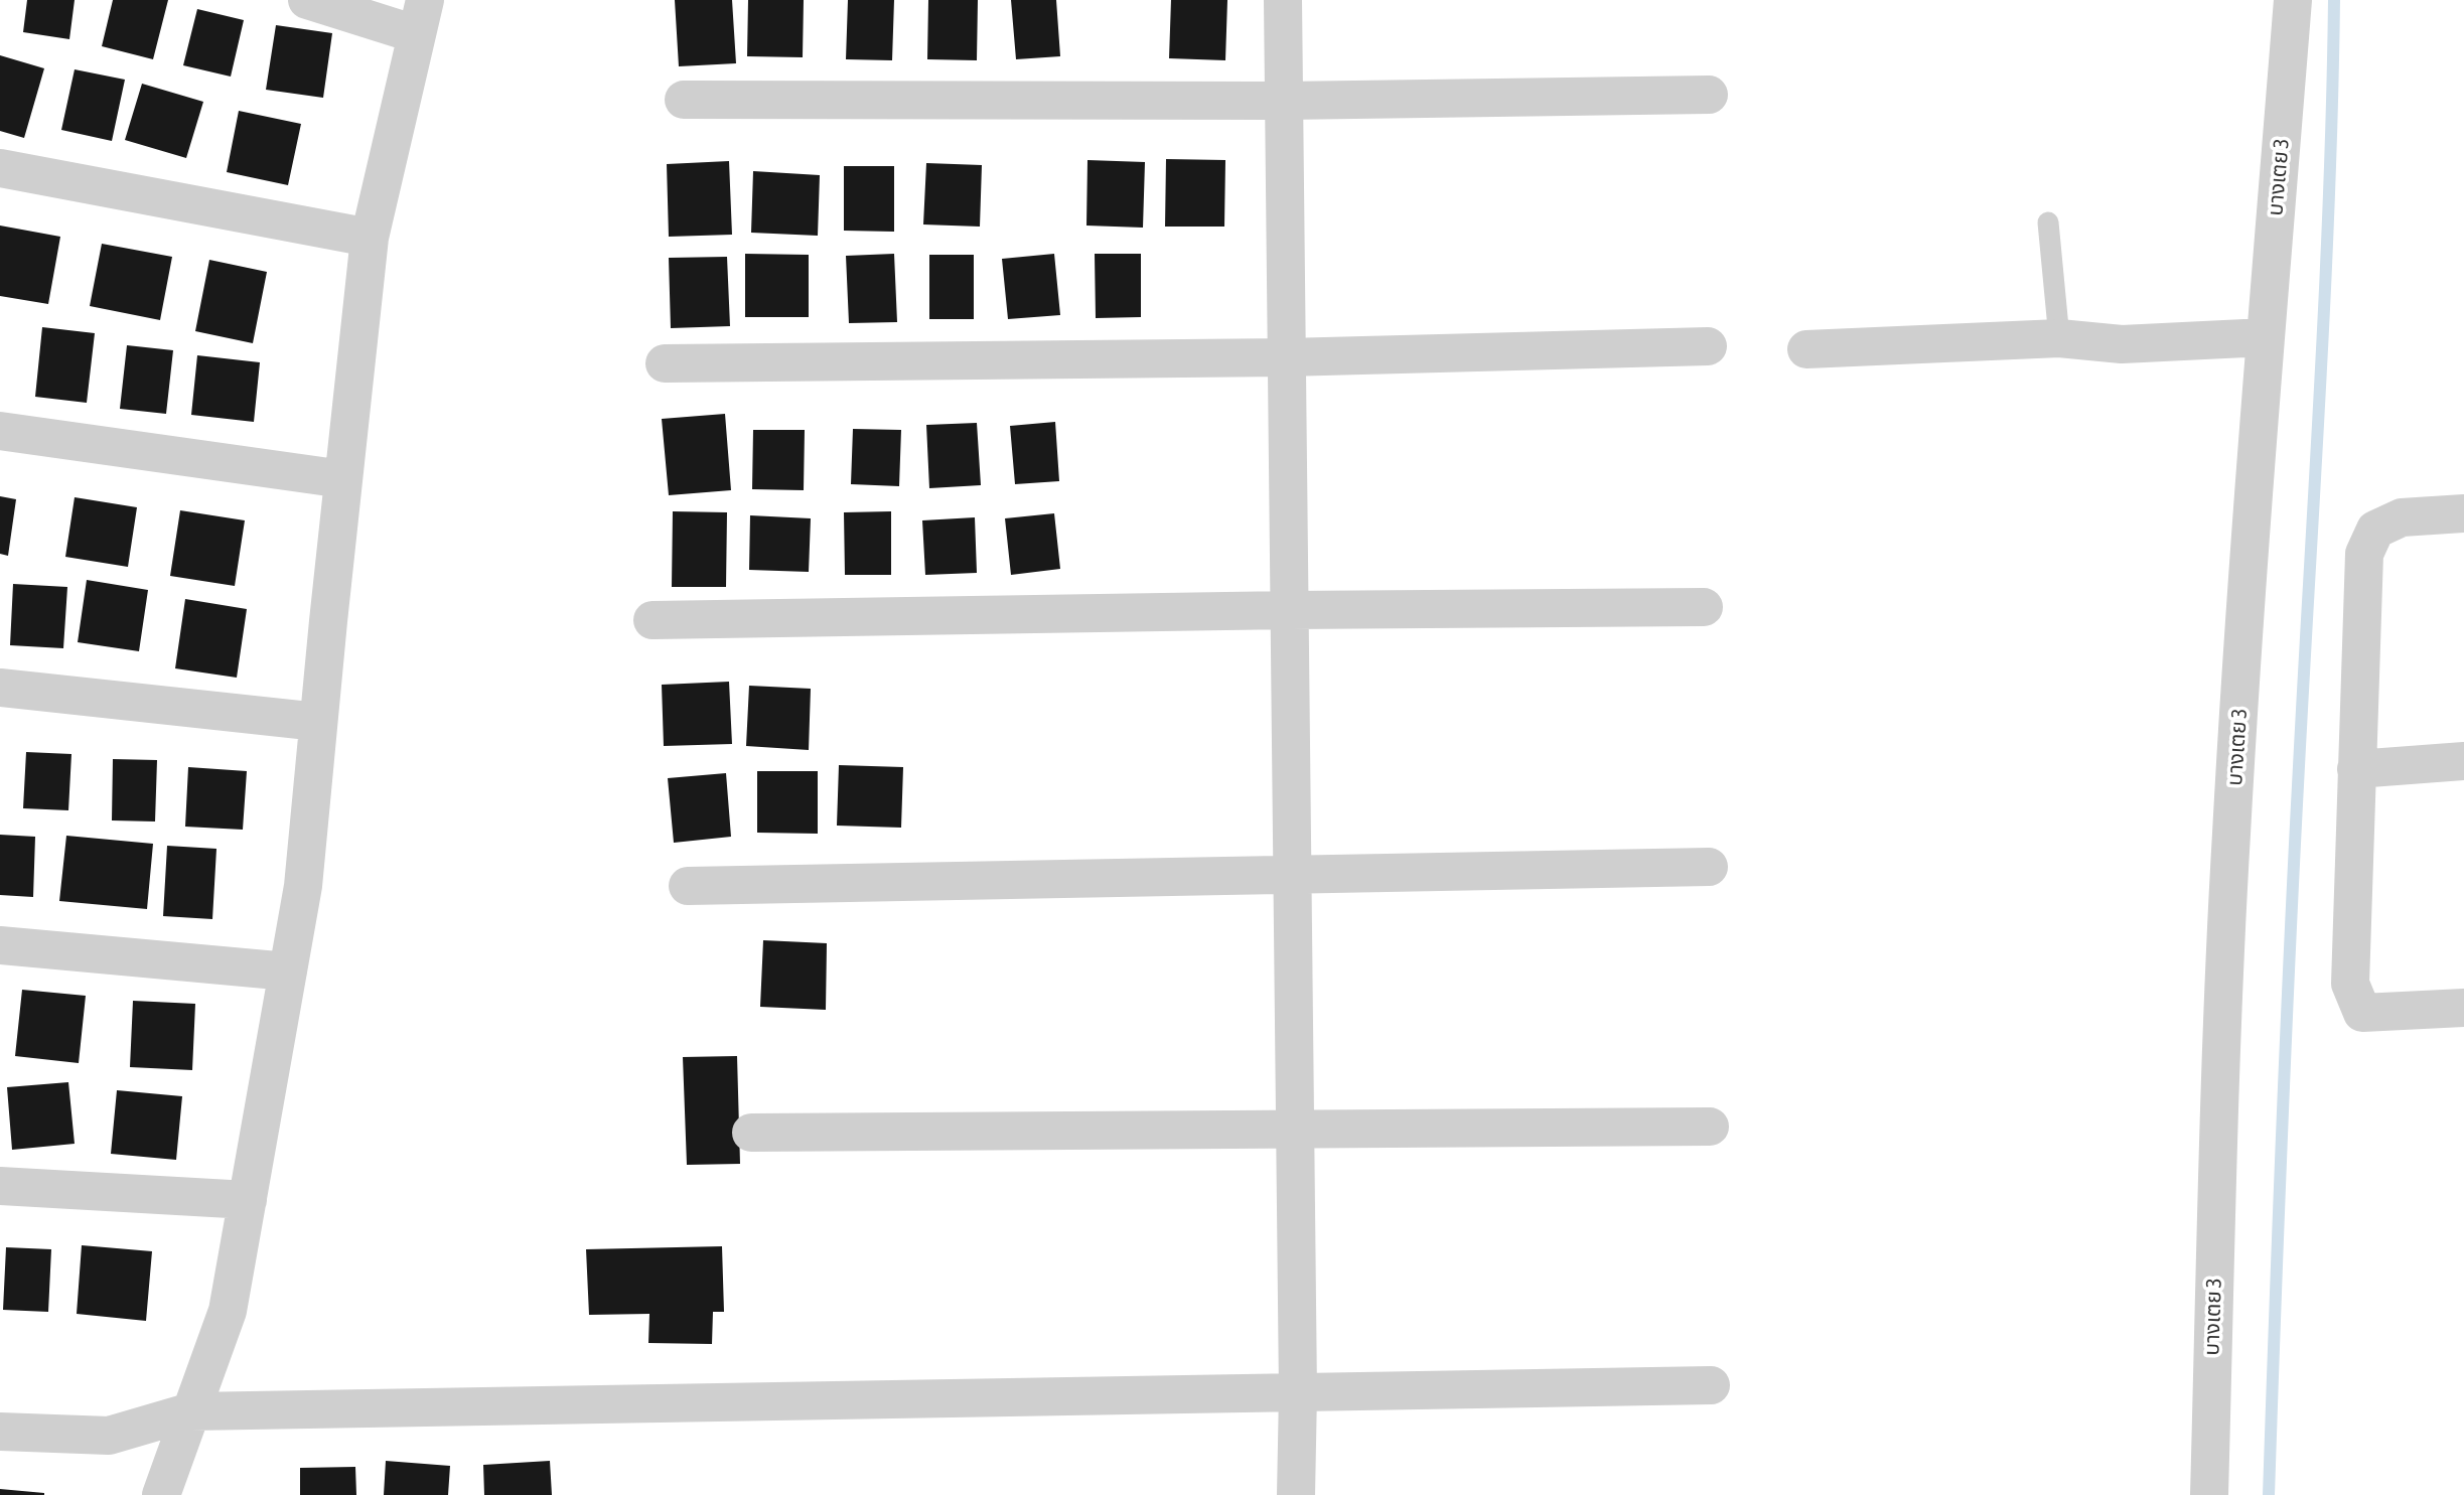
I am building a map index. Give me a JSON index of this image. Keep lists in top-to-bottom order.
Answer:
{
  "streets": {
    "street": ["บางเตย 3"]
  }
}
